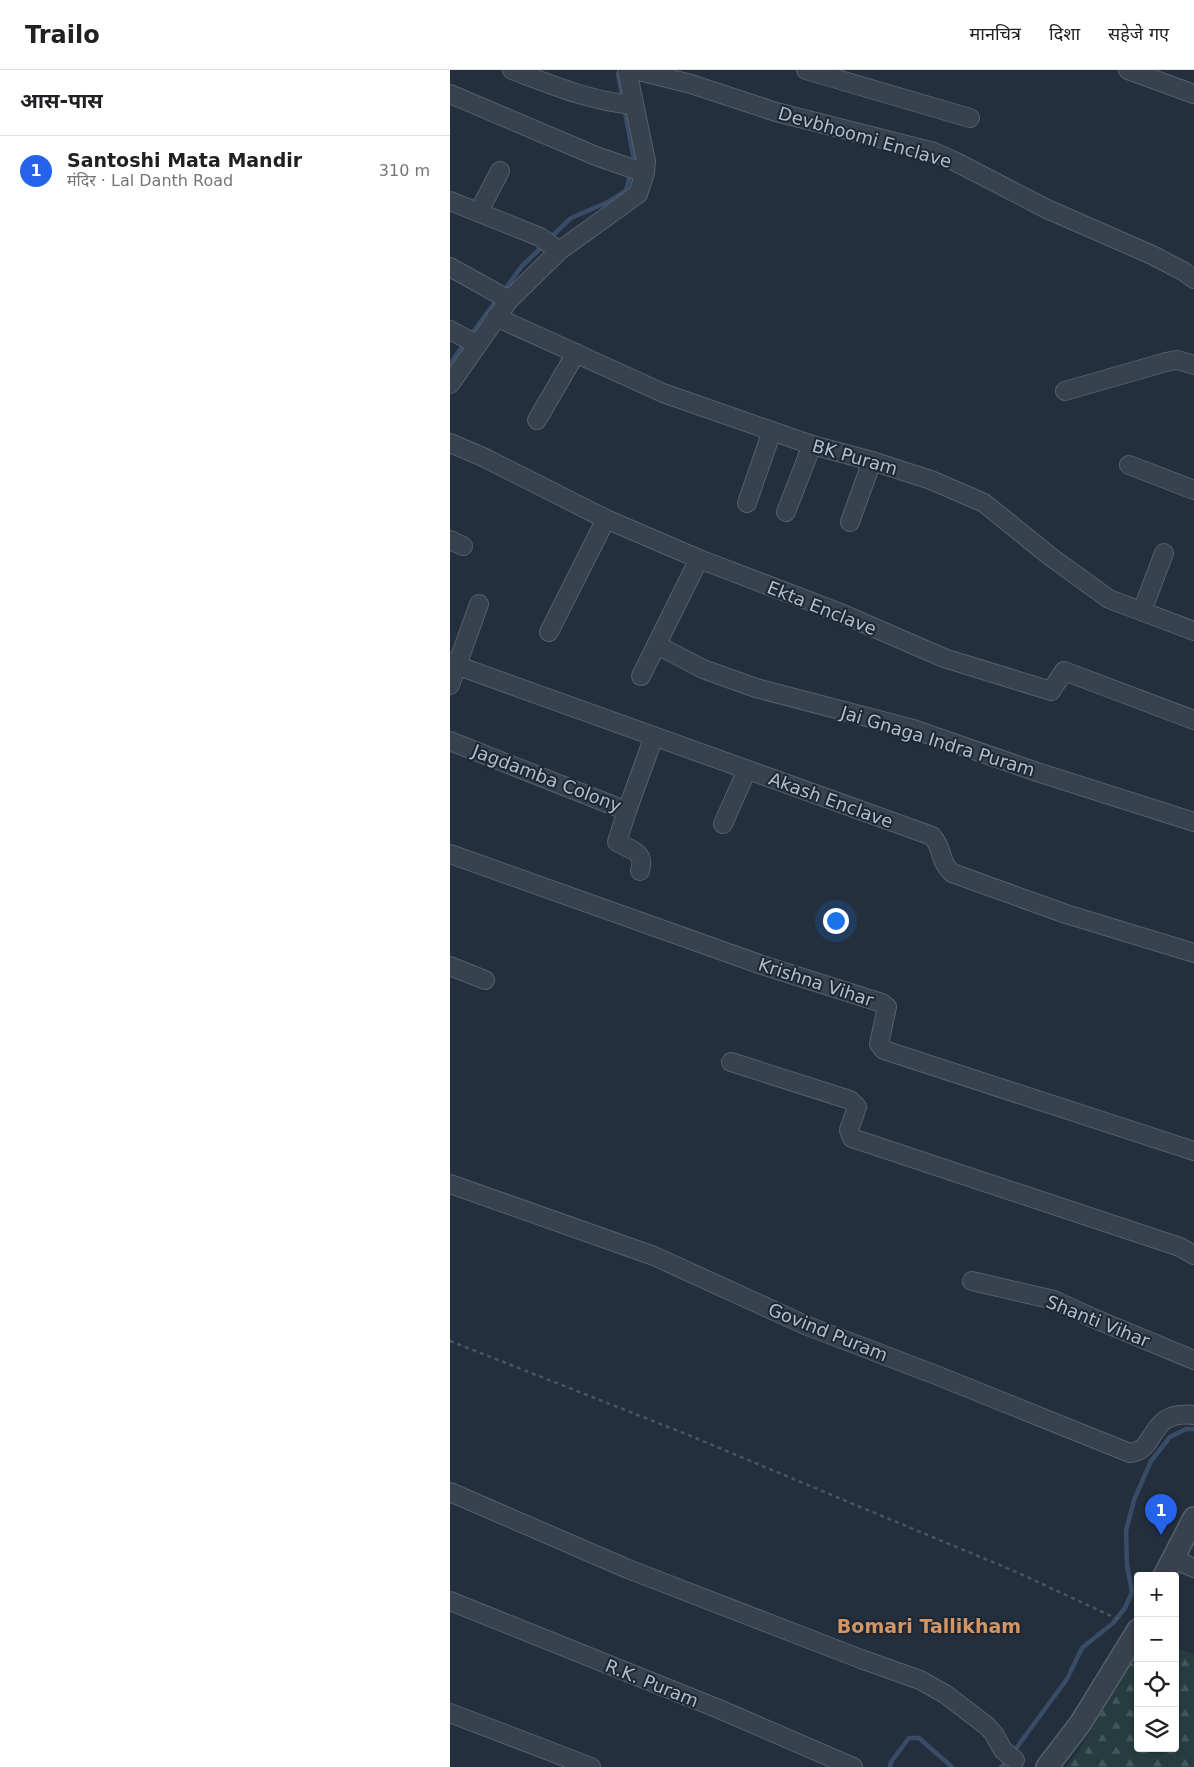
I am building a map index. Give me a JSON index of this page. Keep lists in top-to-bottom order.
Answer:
{
  "streets": {
    "street": [
      "Devbhoomi Enclave",
      "BK Puram",
      "Ekta Enclave",
      "Jai Gnaga Indra Puram",
      "Jagdamba Colony",
      "Akash Enclave",
      "Krishna Vihar",
      "Shanti Vihar",
      "Govind Puram",
      "R.K. Puram"
    ]
  },
  "crossings": [
    ["Jagdamba Colony", "Akash Enclave"]
  ],
  "districts": ["Bomari Tallikham"],
  "page": {
    "header": "Trailo",
    "nav": ["मानचित्र", "दिशा", "सहेजे गए"],
    "heading": "आस-पास",
    "list": [
      {
        "mark": "1",
        "name": "Santoshi Mata Mandir",
        "note": "मंदिर · Lal Danth Road",
        "value": "310 m"
      }
    ],
    "pins": "1",
    "map_buttons": ["+", "−"]
  }
}
